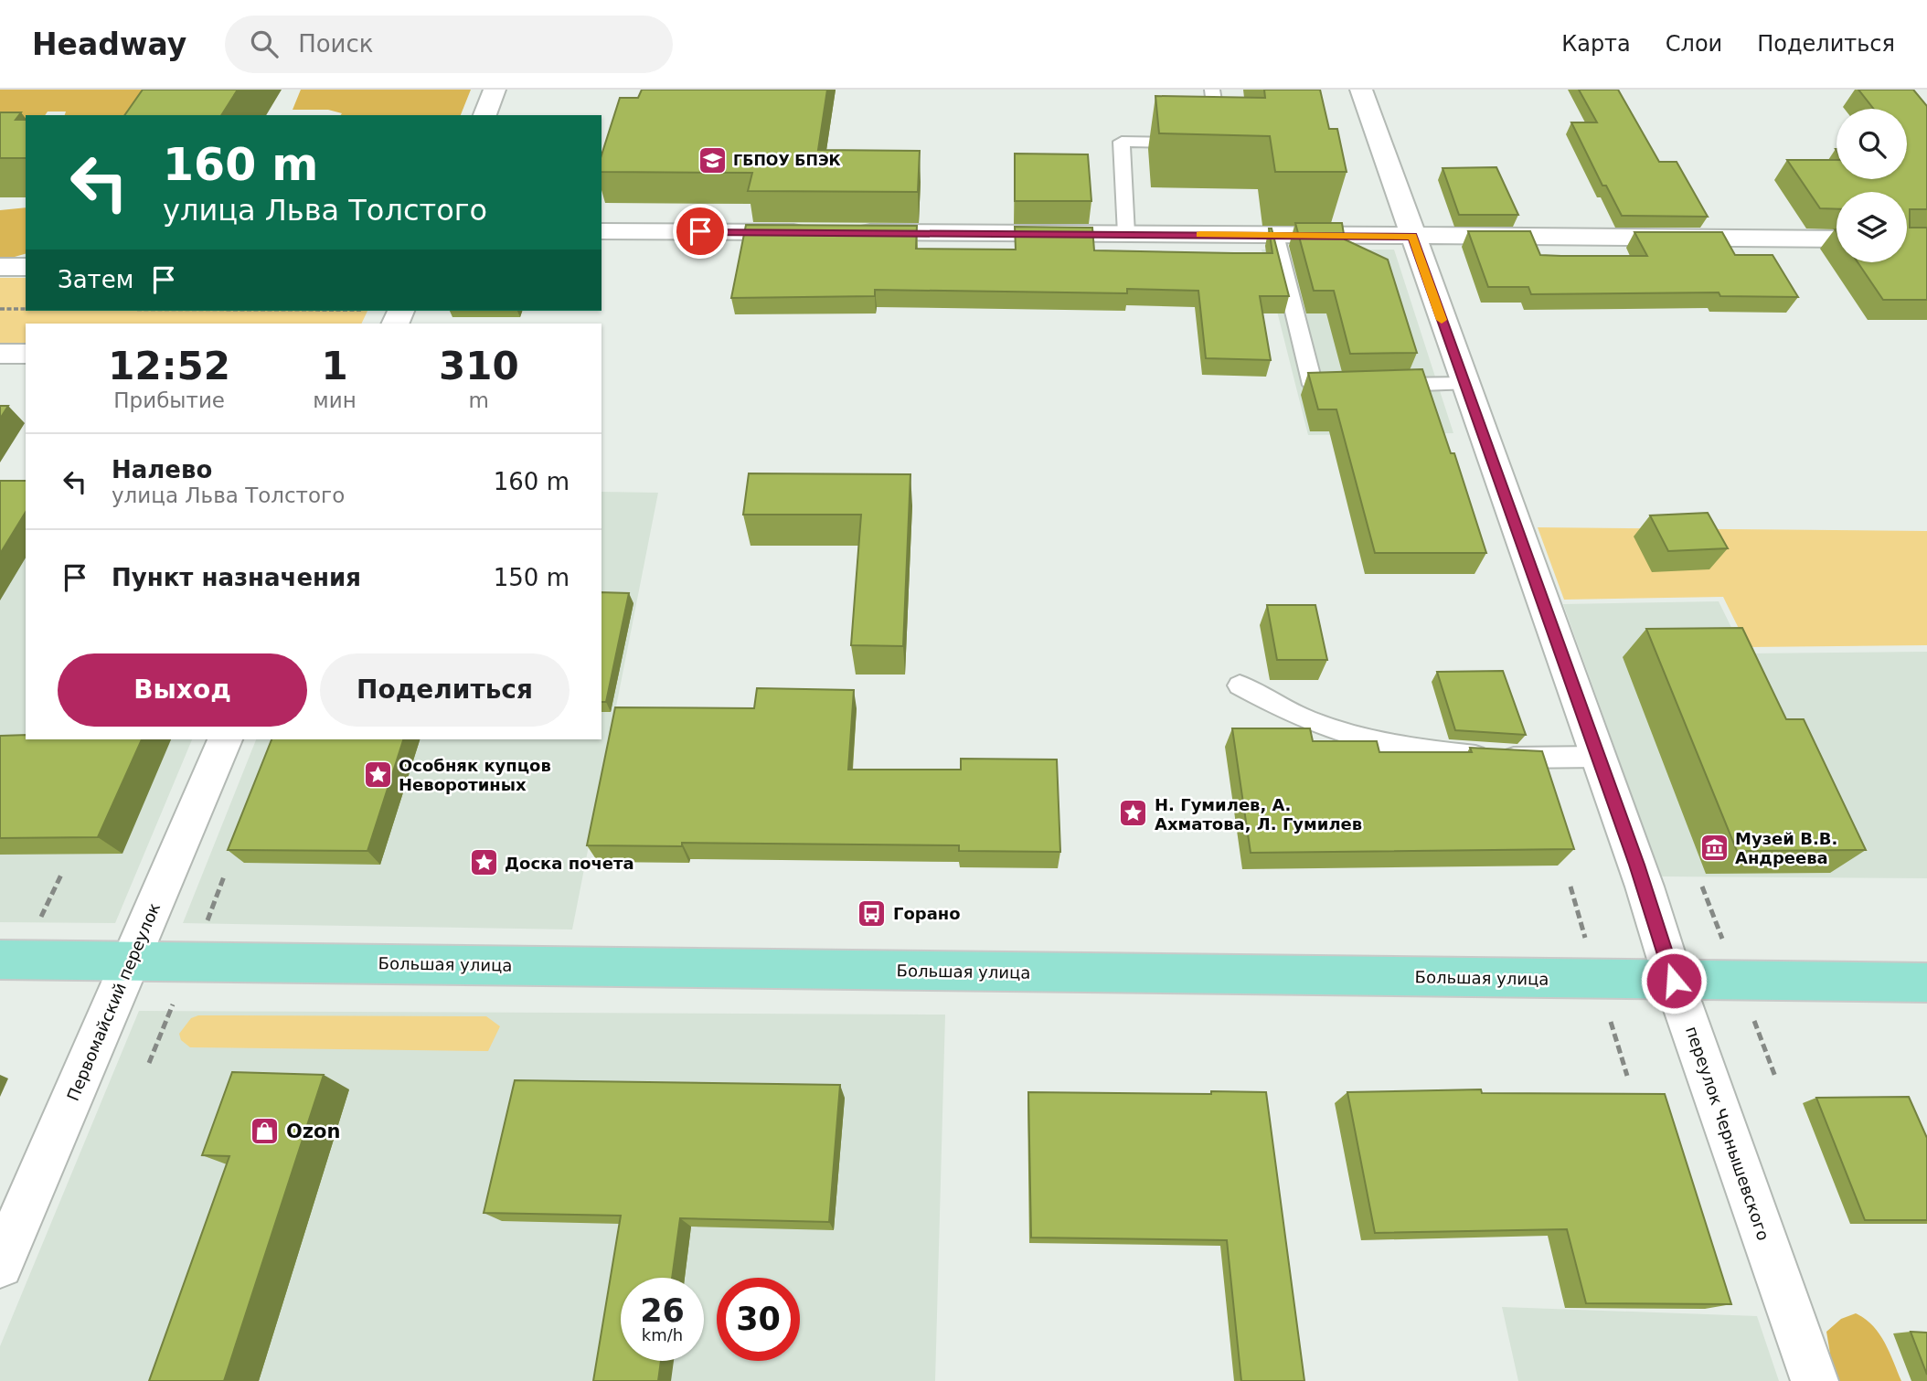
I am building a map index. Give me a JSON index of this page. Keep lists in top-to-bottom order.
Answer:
{
  "streets": {
    "main road": ["Большая улица"],
    "street": ["Первомайский переулок", "переулок Чернышевского"]
  },
  "crossings": [
    ["Большая улица", "Первомайский переулок"],
    ["Большая улица", "переулок Чернышевского"]
  ],
  "places": {
    "school or university": ["ГБПОУ БПЭК"],
    "place": ["Особняк купцов Неворотиных", "Н. Гумилев, А. Ахматова, Л. Гумилев", "Доска почета"],
    "museum": ["Музей В.В. Андреева"],
    "bus stop": ["Горано"],
    "shop": ["Ozon"]
  },
  "page": {
    "header": "Headway",
    "search": "Поиск",
    "nav": ["Карта", "Слои", "Поделиться"],
    "turn": ["160 m", "улица Льва Толстого"],
    "then": "Затем",
    "eta": [
      "12:52",
      "Прибытие",
      "1",
      "мин",
      "310",
      "m"
    ],
    "list": [
      {
        "name": "Налево",
        "note": "улица Льва Толстого",
        "value": "160 m"
      },
      {
        "name": "Пункт назначения",
        "value": "150 m"
      }
    ],
    "buttons": ["Выход", "Поделиться"],
    "speed": "26 km/h",
    "limit": "30"
  }
}
